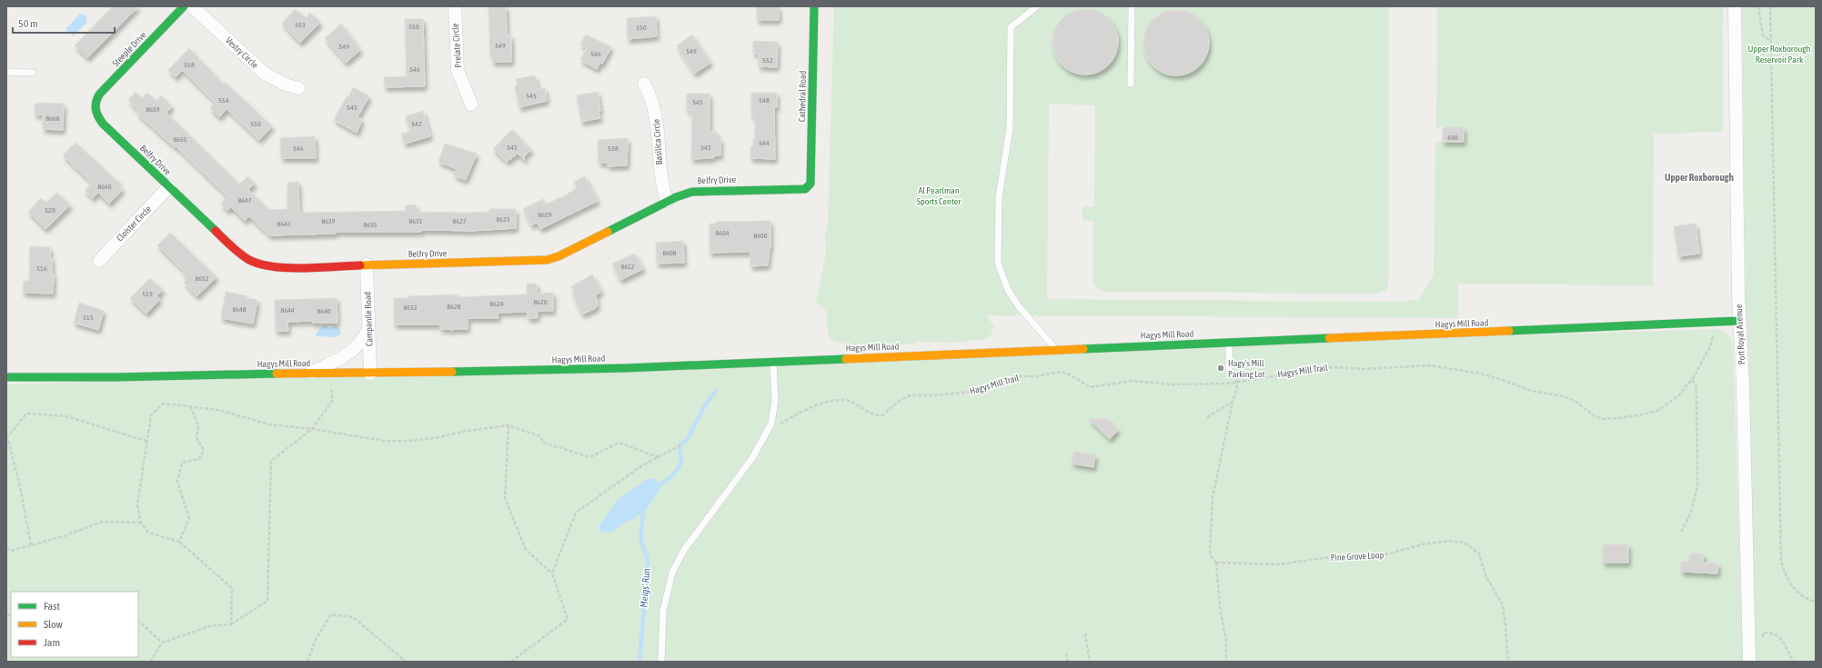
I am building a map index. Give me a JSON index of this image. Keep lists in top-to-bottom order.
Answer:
{
  "streets": {
    "street": [
      "Prelate Circle",
      "Steeple Drive",
      "Vestry Circle",
      "Cathedral Road",
      "Basilica Circle",
      "Belfry Drive",
      "Cloister Circle",
      "Campanile Road",
      "Hagys Mill Road",
      "Port Royal Avenue"
    ],
    "path": ["Hagys Mill Trail", "Pine Grove Loop"]
  },
  "crossings": [
    ["Steeple Drive", "Belfry Drive"],
    ["Cathedral Road", "Belfry Drive"],
    ["Basilica Circle", "Belfry Drive"],
    ["Belfry Drive", "Cloister Circle"],
    ["Belfry Drive", "Campanile Road"],
    ["Campanile Road", "Hagys Mill Road"],
    ["Hagys Mill Road", "Port Royal Avenue"],
    ["Hagys Mill Road", "Hagys Mill Trail"]
  ],
  "districts": ["Upper Roxborough"],
  "water": ["Meigs' Run"],
  "parks": ["Upper Roxborough Reservoir Park", "Al Pearlman Sports Center"],
  "places": ["Hagy's Mill Parking Lot"],
  "house_numbers": [
    "553",
    "550",
    "550",
    "549",
    "549",
    "549",
    "546",
    "552",
    "558",
    "546",
    "545",
    "554",
    "548",
    "545",
    "545",
    "8659",
    "8668",
    "550",
    "542",
    "600",
    "8655",
    "544",
    "541",
    "541",
    "546",
    "538",
    "8660",
    "8647",
    "520",
    "8619",
    "8623",
    "8639",
    "8631",
    "8627",
    "8643",
    "8635",
    "8604",
    "8600",
    "8608",
    "8612",
    "516",
    "8652",
    "519",
    "8620",
    "8624",
    "8628",
    "8632",
    "8648",
    "8644",
    "8640",
    "515"
  ],
  "legend": ["Fast", "Slow", "Jam"],
  "scale_bar": "50 m"
}
